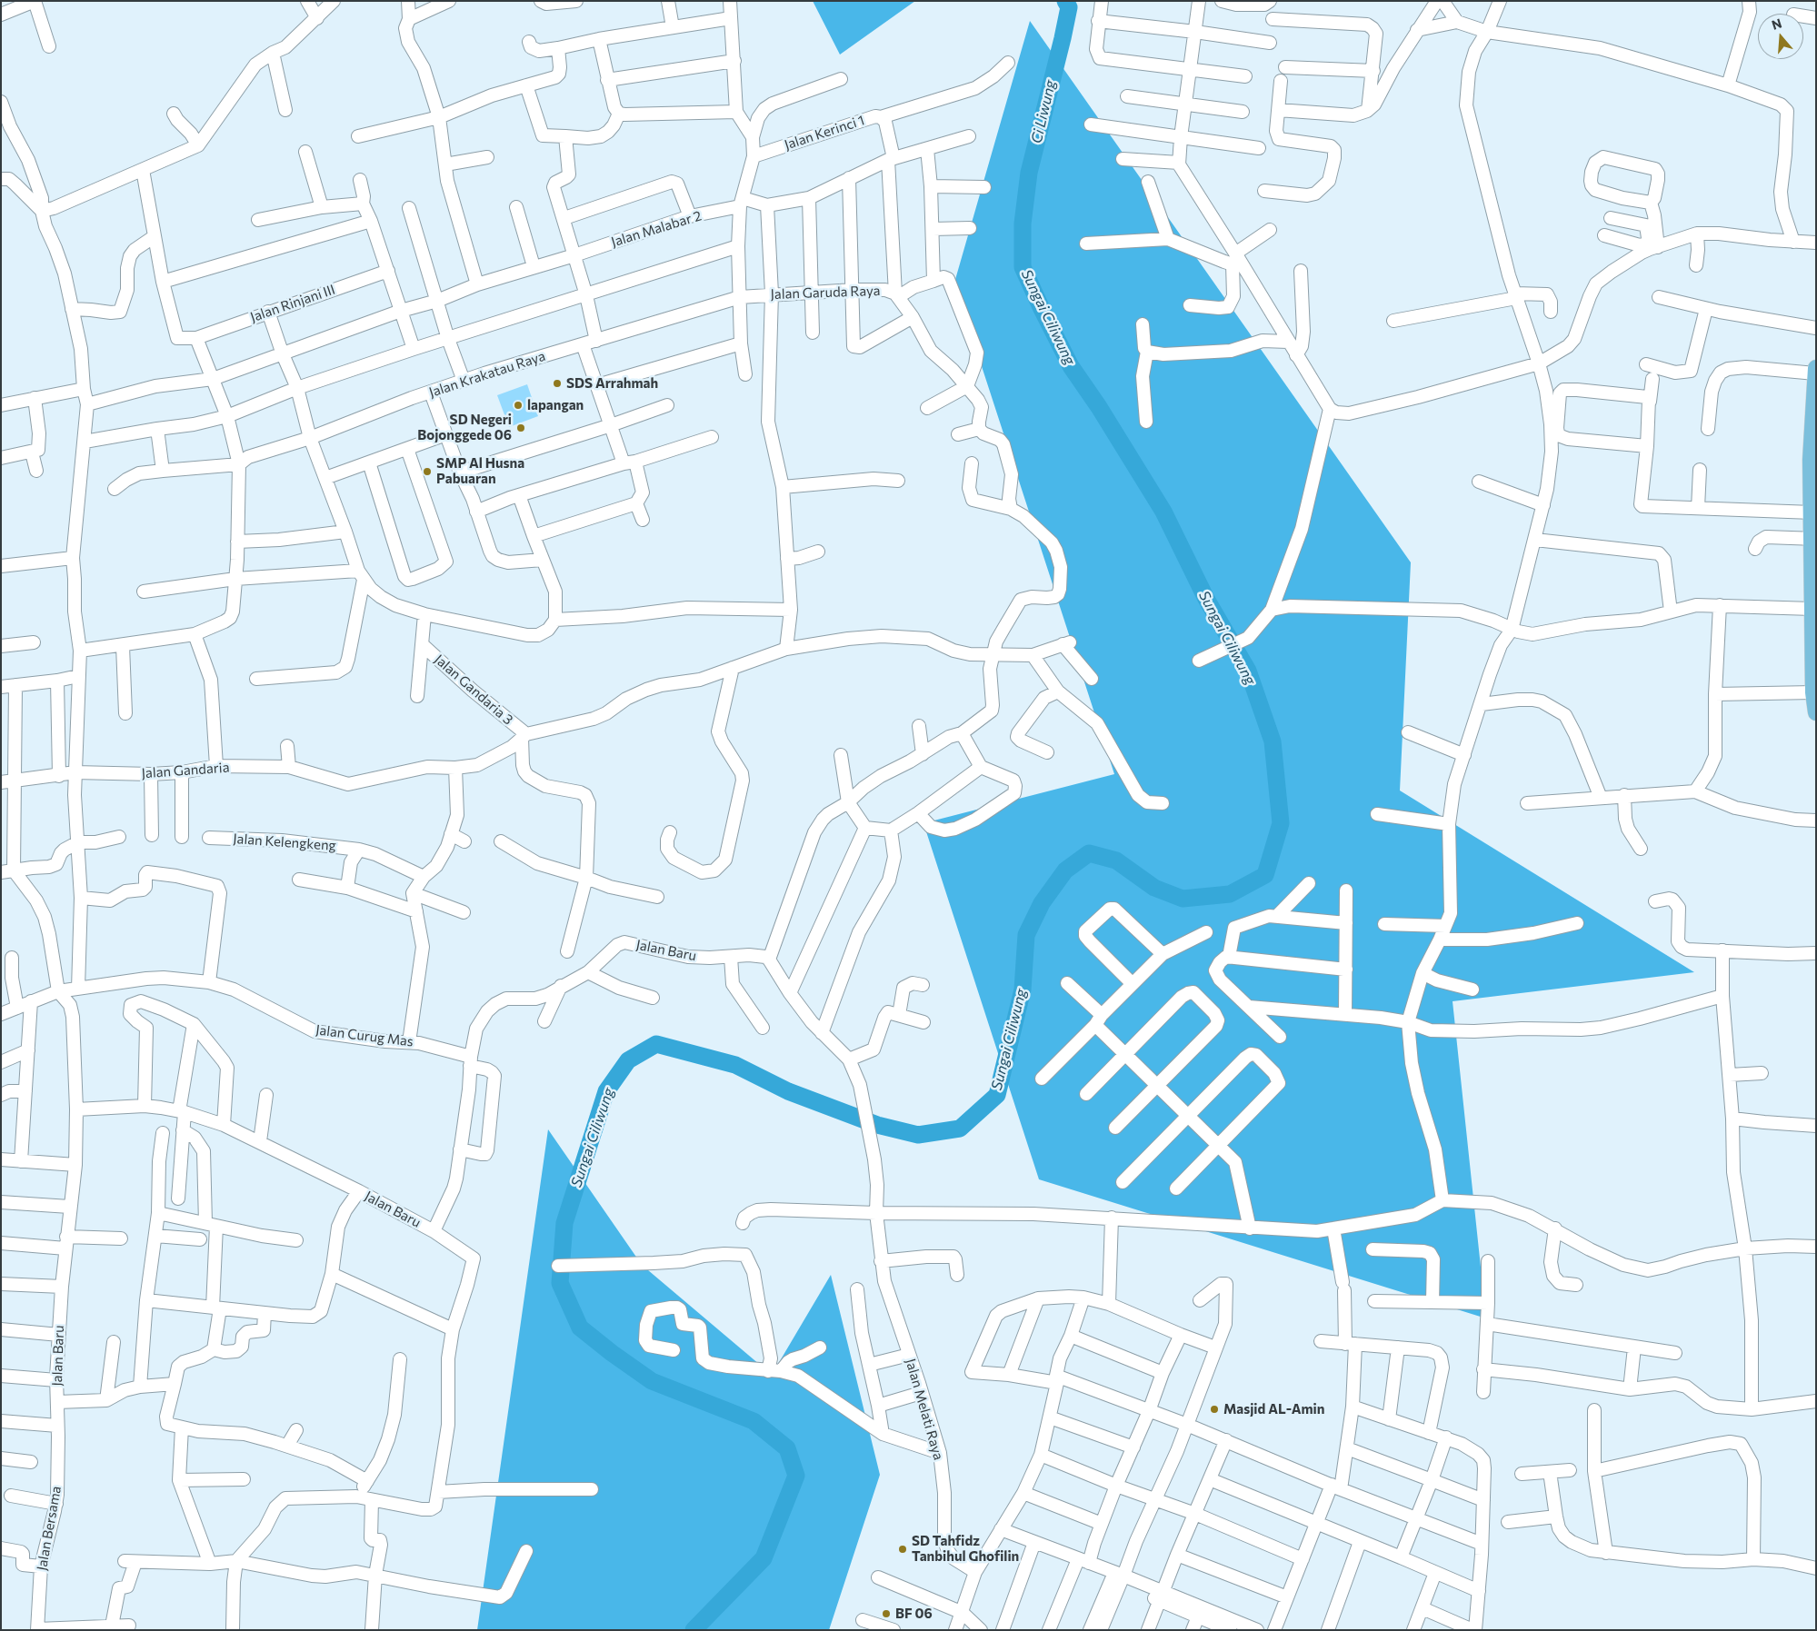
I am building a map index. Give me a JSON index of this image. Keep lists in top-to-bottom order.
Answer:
{
  "streets": {
    "street": [
      "Jalan Kerinci 1",
      "Jalan Malabar 2",
      "Jalan Garuda Raya",
      "Jalan Rinjani III",
      "Jalan Krakatau Raya",
      "Jalan Gandaria 3",
      "Jalan Gandaria",
      "Jalan Kelengkeng",
      "Jalan Baru",
      "Jalan Curug Mas",
      "Jalan Melati Raya",
      "Jalan Bersama"
    ]
  },
  "crossings": [
    ["Jalan Kerinci 1", "Jalan Garuda Raya"],
    ["Jalan Garuda Raya", "Jalan Krakatau Raya"],
    ["Jalan Gandaria 3", "Jalan Gandaria"],
    ["Jalan Baru", "Jalan Curug Mas"],
    ["Jalan Baru", "Jalan Bersama"]
  ],
  "water": ["Ci Liwung", "Sungai Ciliwung"],
  "places": [
    "SDS Arrahmah",
    "lapangan",
    "SD Negeri Bojonggede 06",
    "SMP Al Husna Pabuaran",
    "Masjid AL-Amin",
    "SD Tahfidz Tanbihul Ghofilin",
    "BF 06"
  ],
  "north": "top"
}
